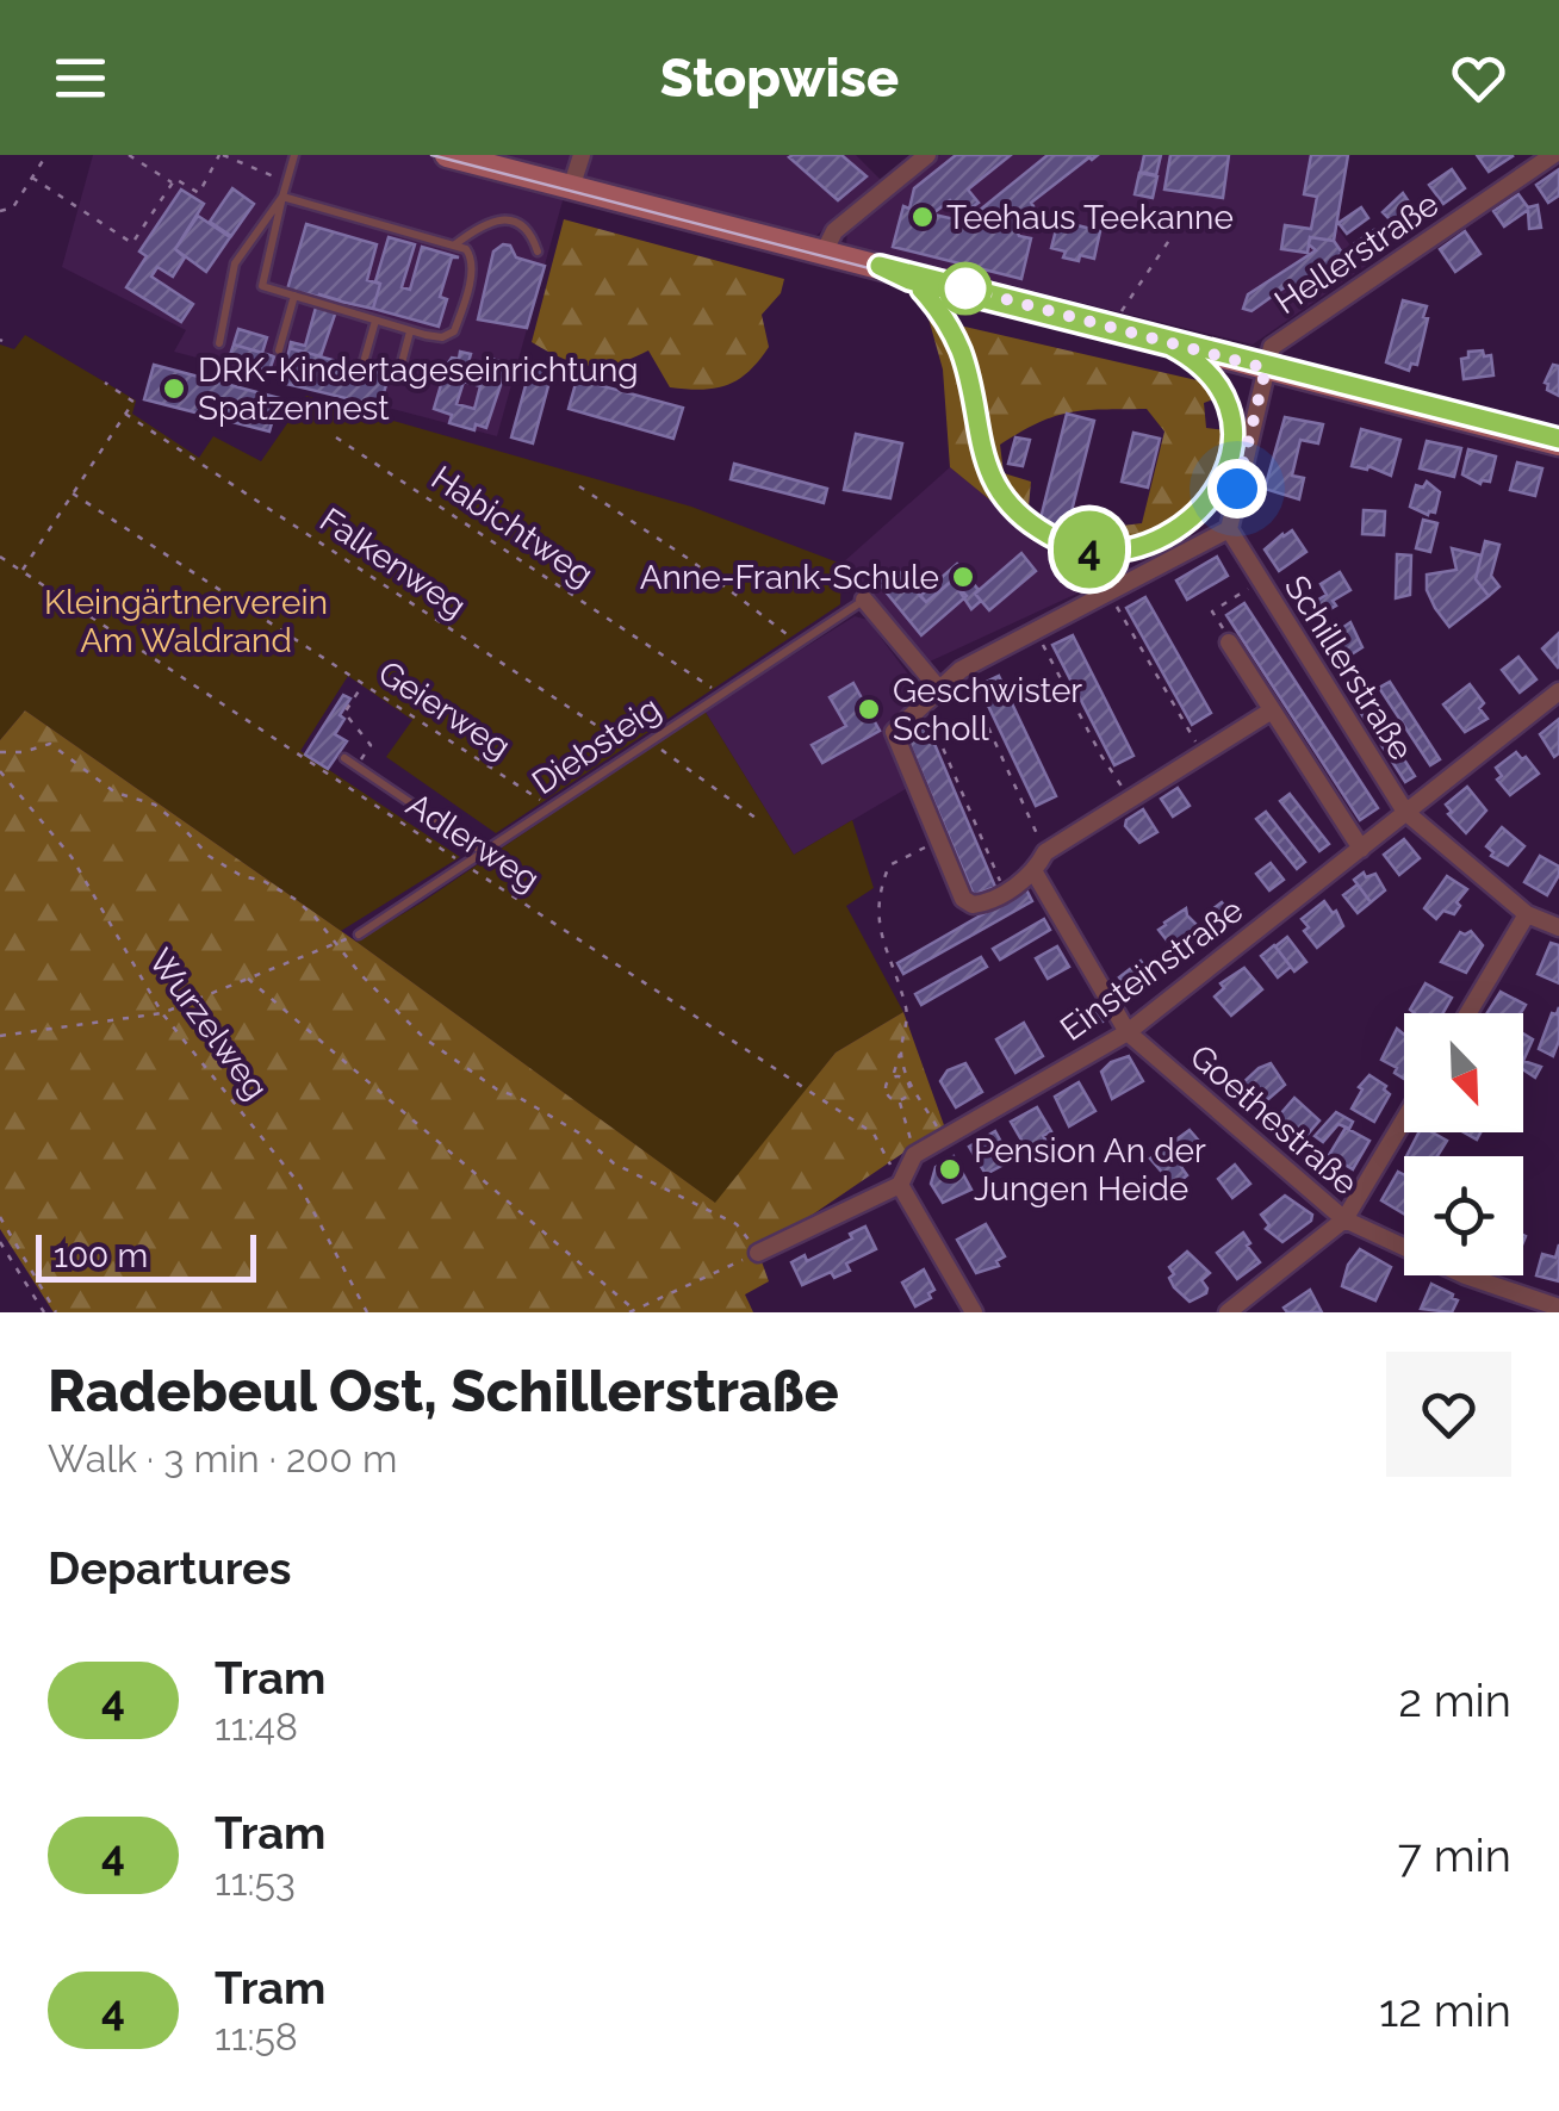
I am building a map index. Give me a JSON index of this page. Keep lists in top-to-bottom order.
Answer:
{
  "streets": {
    "street": [
      "Hellerstraße",
      "Schillerstraße",
      "Einsteinstraße",
      "Goethestraße"
    ],
    "lane": ["Diebsteig"],
    "path": [
      "Habichtweg",
      "Falkenweg",
      "Geierweg",
      "Adlerweg",
      "Wurzelweg"
    ]
  },
  "crossings": [
    ["Habichtweg", "Diebsteig"],
    ["Falkenweg", "Diebsteig"],
    ["Schillerstraße", "Einsteinstraße"],
    ["Geierweg", "Diebsteig"],
    ["Diebsteig", "Adlerweg"],
    ["Einsteinstraße", "Goethestraße"]
  ],
  "parks": ["Kleingärtnerverein Am Waldrand"],
  "places": [
    "Teehaus Teekanne",
    "DRK-Kindertageseinrichtung Spatzennest",
    "Anne-Frank-Schule",
    "Geschwister Scholl",
    "Pension An der Jungen Heide"
  ],
  "lines": ["tram line 4"],
  "scale_bar": "100 m",
  "north": "bottom right",
  "page": {
    "header": "Stopwise",
    "on_map": "4",
    "scale": "100 m",
    "heading": [
      ["Radebeul Ost, Schillerstraße", "Walk · 3 min · 200 m"],
      "Departures"
    ],
    "list": [
      {
        "mark": "4",
        "name": "Tram",
        "note": "11:48",
        "value": "2 min"
      },
      {
        "mark": "4",
        "name": "Tram",
        "note": "11:53",
        "value": "7 min"
      },
      {
        "mark": "4",
        "name": "Tram",
        "note": "11:58",
        "value": "12 min"
      }
    ]
  }
}
